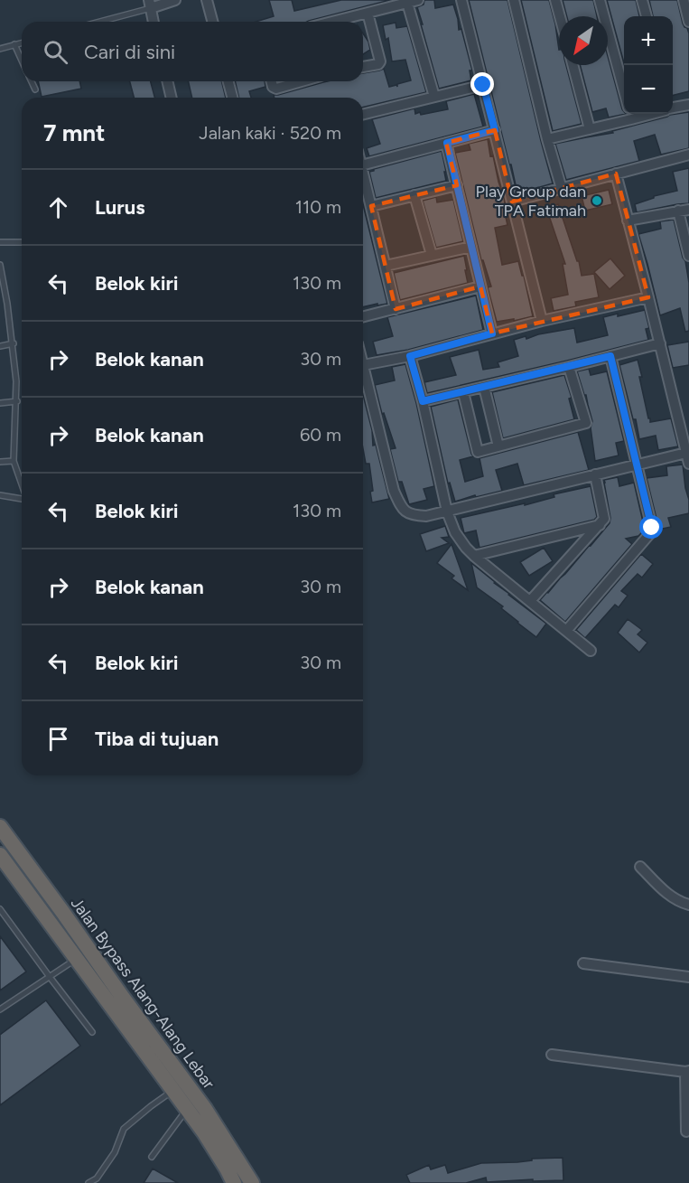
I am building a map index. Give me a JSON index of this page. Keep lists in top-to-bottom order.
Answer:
{
  "streets": {
    "highway": ["Jalan Bypass Alang-Alang Lebar"]
  },
  "places": ["Play Group dan TPA Fatimah"],
  "north": "bottom left",
  "page": {
    "map_buttons": ["+", "−"],
    "search": "Cari di sini",
    "heading": ["7 mnt", "Jalan kaki · 520 m"],
    "list": [
      ["Lurus", "110 m"],
      ["Belok kiri", "130 m"],
      ["Belok kanan", "30 m"],
      ["Belok kanan", "60 m"],
      ["Belok kiri", "130 m"],
      ["Belok kanan", "30 m"],
      ["Belok kiri", "30 m"],
      "Tiba di tujuan"
    ]
  }
}
